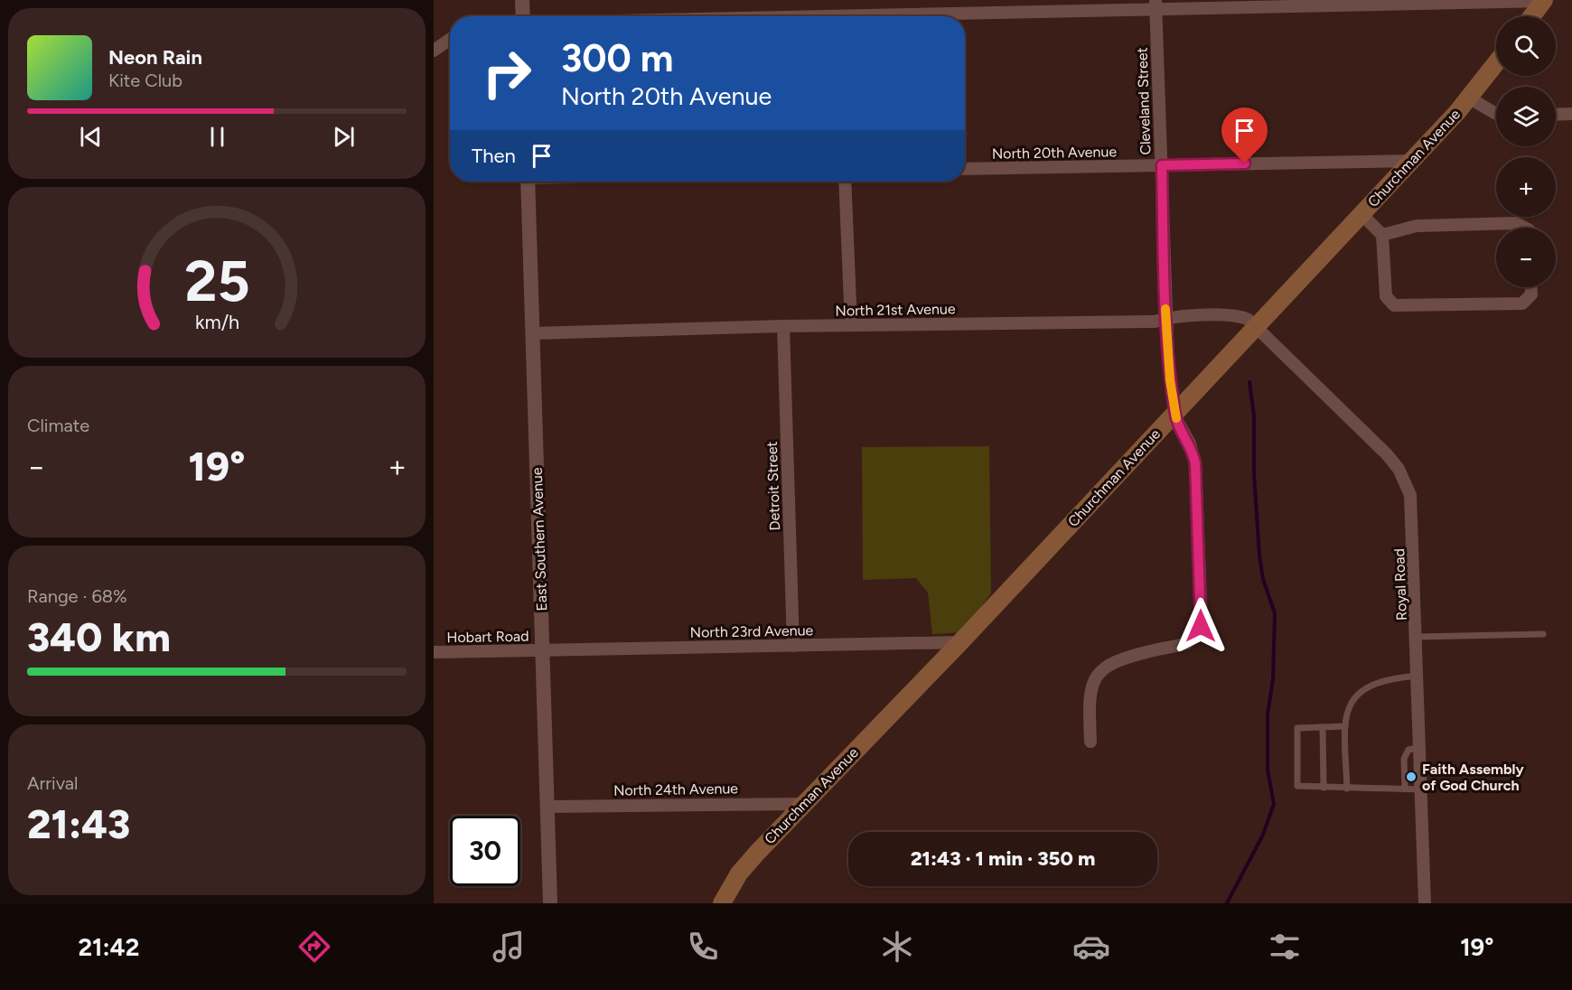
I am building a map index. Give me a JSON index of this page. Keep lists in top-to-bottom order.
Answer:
{
  "streets": {
    "main road": ["Churchman Avenue"],
    "street": [
      "Cleveland Street",
      "North 20th Avenue",
      "North 21st Avenue",
      "Detroit Street",
      "East Southern Avenue",
      "Royal Road",
      "North 23rd Avenue",
      "Hobart Road",
      "North 24th Avenue"
    ]
  },
  "crossings": [
    ["Cleveland Street", "North 20th Avenue"],
    ["Cleveland Street", "Churchman Avenue"],
    ["Cleveland Street", "North 21st Avenue"],
    ["North 20th Avenue", "Churchman Avenue"],
    ["Churchman Avenue", "North 21st Avenue"],
    ["Churchman Avenue", "Royal Road"],
    ["Churchman Avenue", "North 23rd Avenue"],
    ["Churchman Avenue", "North 24th Avenue"],
    ["North 21st Avenue", "Detroit Street"],
    ["North 21st Avenue", "East Southern Avenue"],
    ["North 21st Avenue", "Royal Road"],
    ["Detroit Street", "North 23rd Avenue"],
    ["East Southern Avenue", "North 23rd Avenue"],
    ["East Southern Avenue", "Hobart Road"],
    ["East Southern Avenue", "North 24th Avenue"],
    ["North 23rd Avenue", "Hobart Road"]
  ],
  "places": ["Faith Assembly of God Church"],
  "page": {
    "map_buttons": ["+", "−"],
    "turn": ["300 m", "North 20th Avenue"],
    "song": ["Neon Rain", "Kite Club"],
    "then": "Then",
    "tile": [
      "Climate",
      ["Range · 68%", "340 km"],
      ["Arrival", "21:43"]
    ],
    "heat": ["−", "19°", "+"],
    "limit": "30",
    "trip": "21:43 · 1 min · 350 m",
    "tabs": ["21:42", "19°"],
    "gauge": ["25", "km/h"]
  }
}
